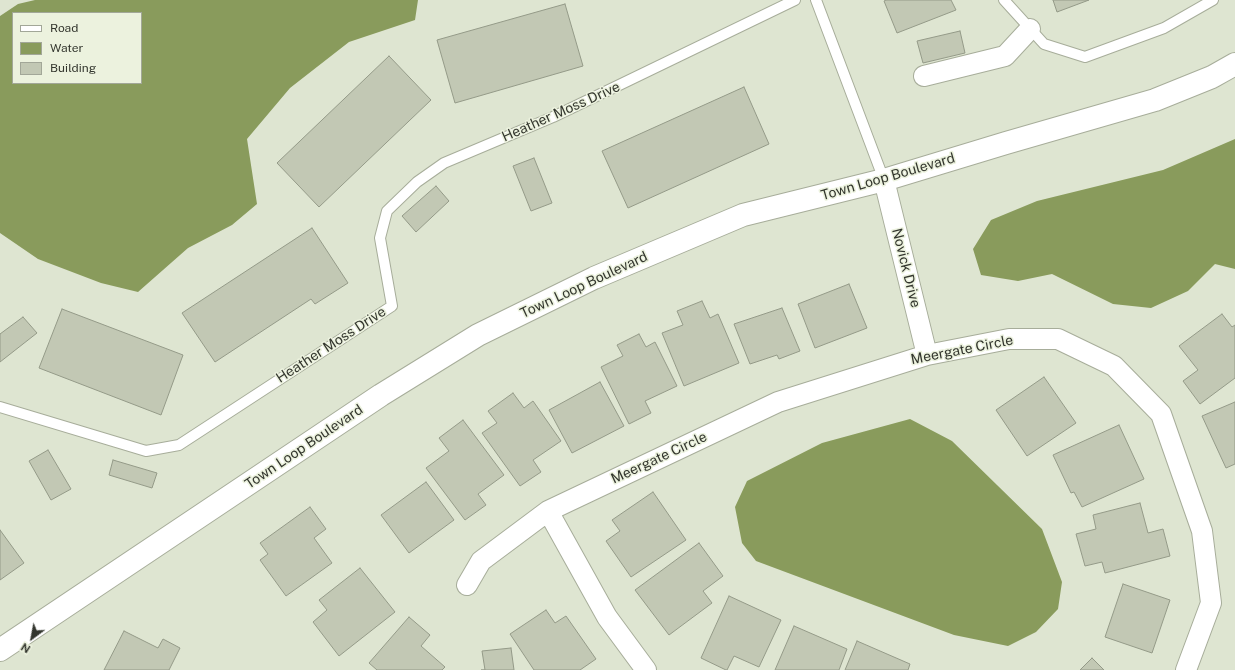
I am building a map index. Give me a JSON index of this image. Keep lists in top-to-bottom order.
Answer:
{
  "streets": {
    "street": ["Town Loop Boulevard", "Novick Drive", "Meergate Circle"],
    "lane": ["Heather Moss Drive"]
  },
  "crossings": [
    ["Town Loop Boulevard", "Novick Drive"],
    ["Novick Drive", "Meergate Circle"]
  ],
  "legend": ["Road", "Water", "Building"],
  "north": "bottom left"
}
